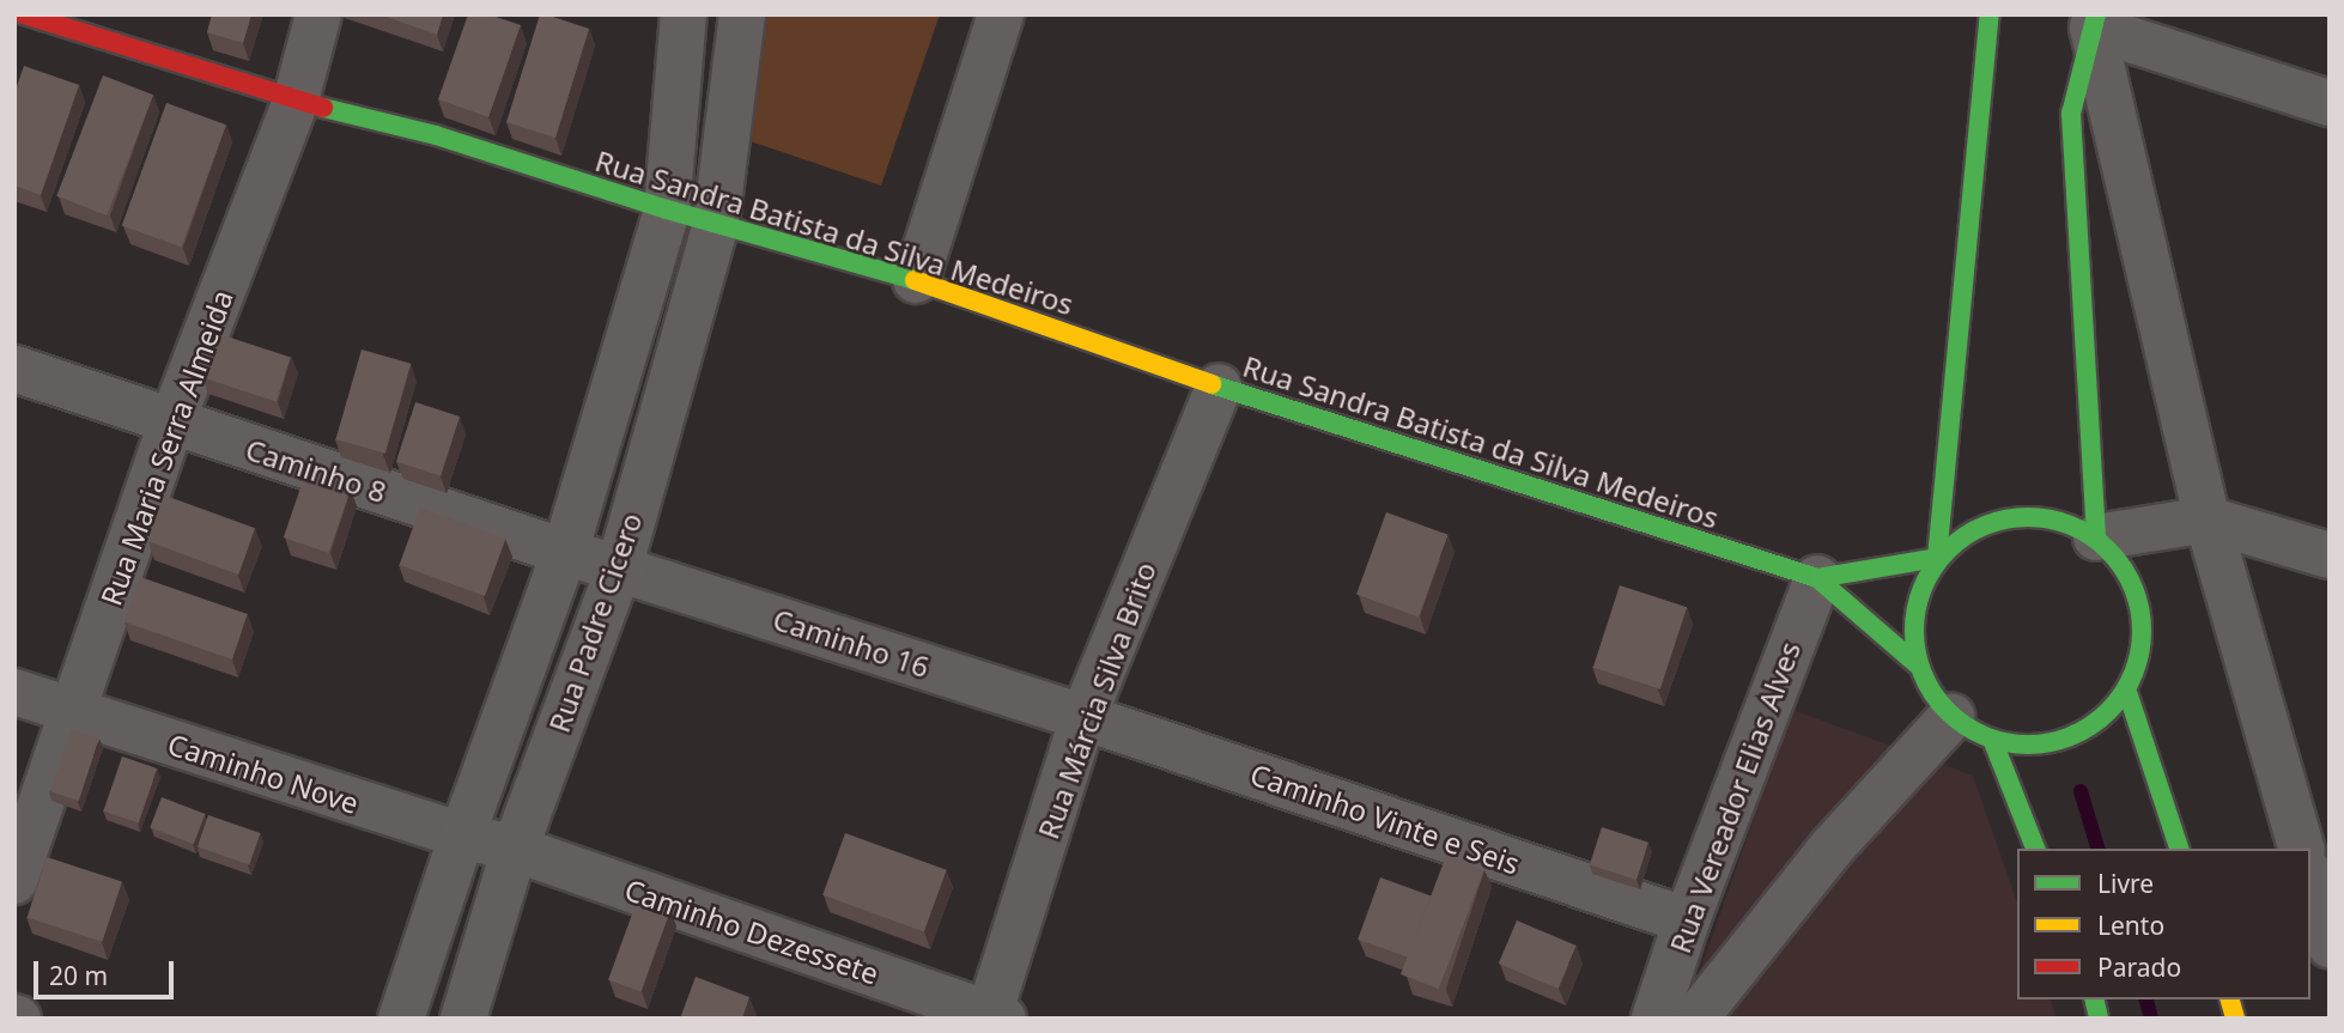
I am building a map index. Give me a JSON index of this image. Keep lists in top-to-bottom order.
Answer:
{
  "streets": {
    "street": [
      "Rua Sandra Batista da Silva Medeiros",
      "Rua Maria Serra Almeida",
      "Caminho 8",
      "Rua Padre Cicero",
      "Caminho 16",
      "Rua Márcia Silva Brito",
      "Caminho Nove",
      "Rua Vereador Elias Alves",
      "Caminho Vinte e Seis",
      "Caminho Dezessete"
    ]
  },
  "crossings": [
    ["Rua Sandra Batista da Silva Medeiros", "Rua Maria Serra Almeida"],
    ["Rua Sandra Batista da Silva Medeiros", "Rua Padre Cicero"],
    ["Rua Sandra Batista da Silva Medeiros", "Rua Márcia Silva Brito"],
    ["Rua Sandra Batista da Silva Medeiros", "Rua Vereador Elias Alves"],
    ["Rua Maria Serra Almeida", "Caminho 8"],
    ["Rua Maria Serra Almeida", "Caminho Nove"],
    ["Caminho 8", "Rua Padre Cicero"],
    ["Caminho 8", "Caminho 16"],
    ["Rua Padre Cicero", "Caminho 16"],
    ["Rua Padre Cicero", "Caminho Nove"],
    ["Rua Padre Cicero", "Caminho Dezessete"],
    ["Caminho 16", "Rua Márcia Silva Brito"],
    ["Caminho 16", "Caminho Vinte e Seis"],
    ["Rua Márcia Silva Brito", "Caminho Vinte e Seis"],
    ["Rua Márcia Silva Brito", "Caminho Dezessete"],
    ["Caminho Nove", "Caminho Dezessete"],
    ["Rua Vereador Elias Alves", "Caminho Vinte e Seis"]
  ],
  "legend": ["Livre", "Lento", "Parado"],
  "scale_bar": "20 m"
}
